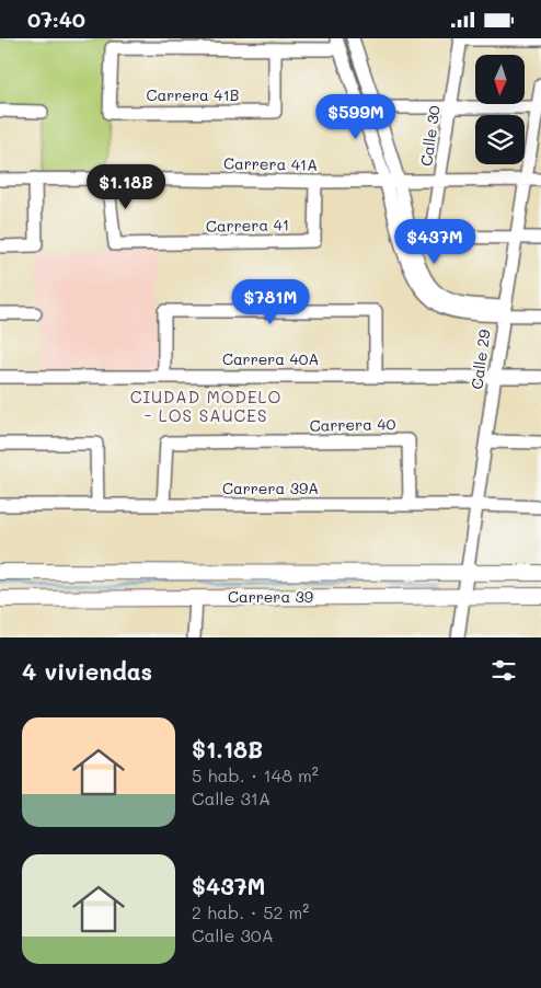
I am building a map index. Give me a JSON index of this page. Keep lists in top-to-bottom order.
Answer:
{
  "streets": {
    "main road": ["Carrera 39"],
    "street": [
      "Carrera 41B",
      "Calle 30",
      "Carrera 41A",
      "Carrera 41",
      "Carrera 40A",
      "Calle 29",
      "Carrera 40",
      "Carrera 39A"
    ]
  },
  "crossings": [
    ["Calle 30", "Carrera 41A"],
    ["Carrera 41A", "Carrera 41"],
    ["Carrera 41A", "Calle 29"],
    ["Carrera 40A", "Calle 29"],
    ["Calle 29", "Carrera 39A"],
    ["Calle 29", "Carrera 39"],
    ["Carrera 40", "Carrera 39A"]
  ],
  "districts": ["CIUDAD MODELO - LOS SAUCES"],
  "north": "bottom",
  "page": {
    "status": "07:40",
    "price": [
      "$599M",
      "$1.18B",
      "$437M",
      "$781M"
    ],
    "heading": "4 viviendas",
    "list": [
      {
        "name": "$1.18B",
        "note": "5 hab. · 148 m² · Calle 31A"
      },
      {
        "name": "$437M",
        "note": "2 hab. · 52 m² · Calle 30A"
      }
    ]
  }
}
